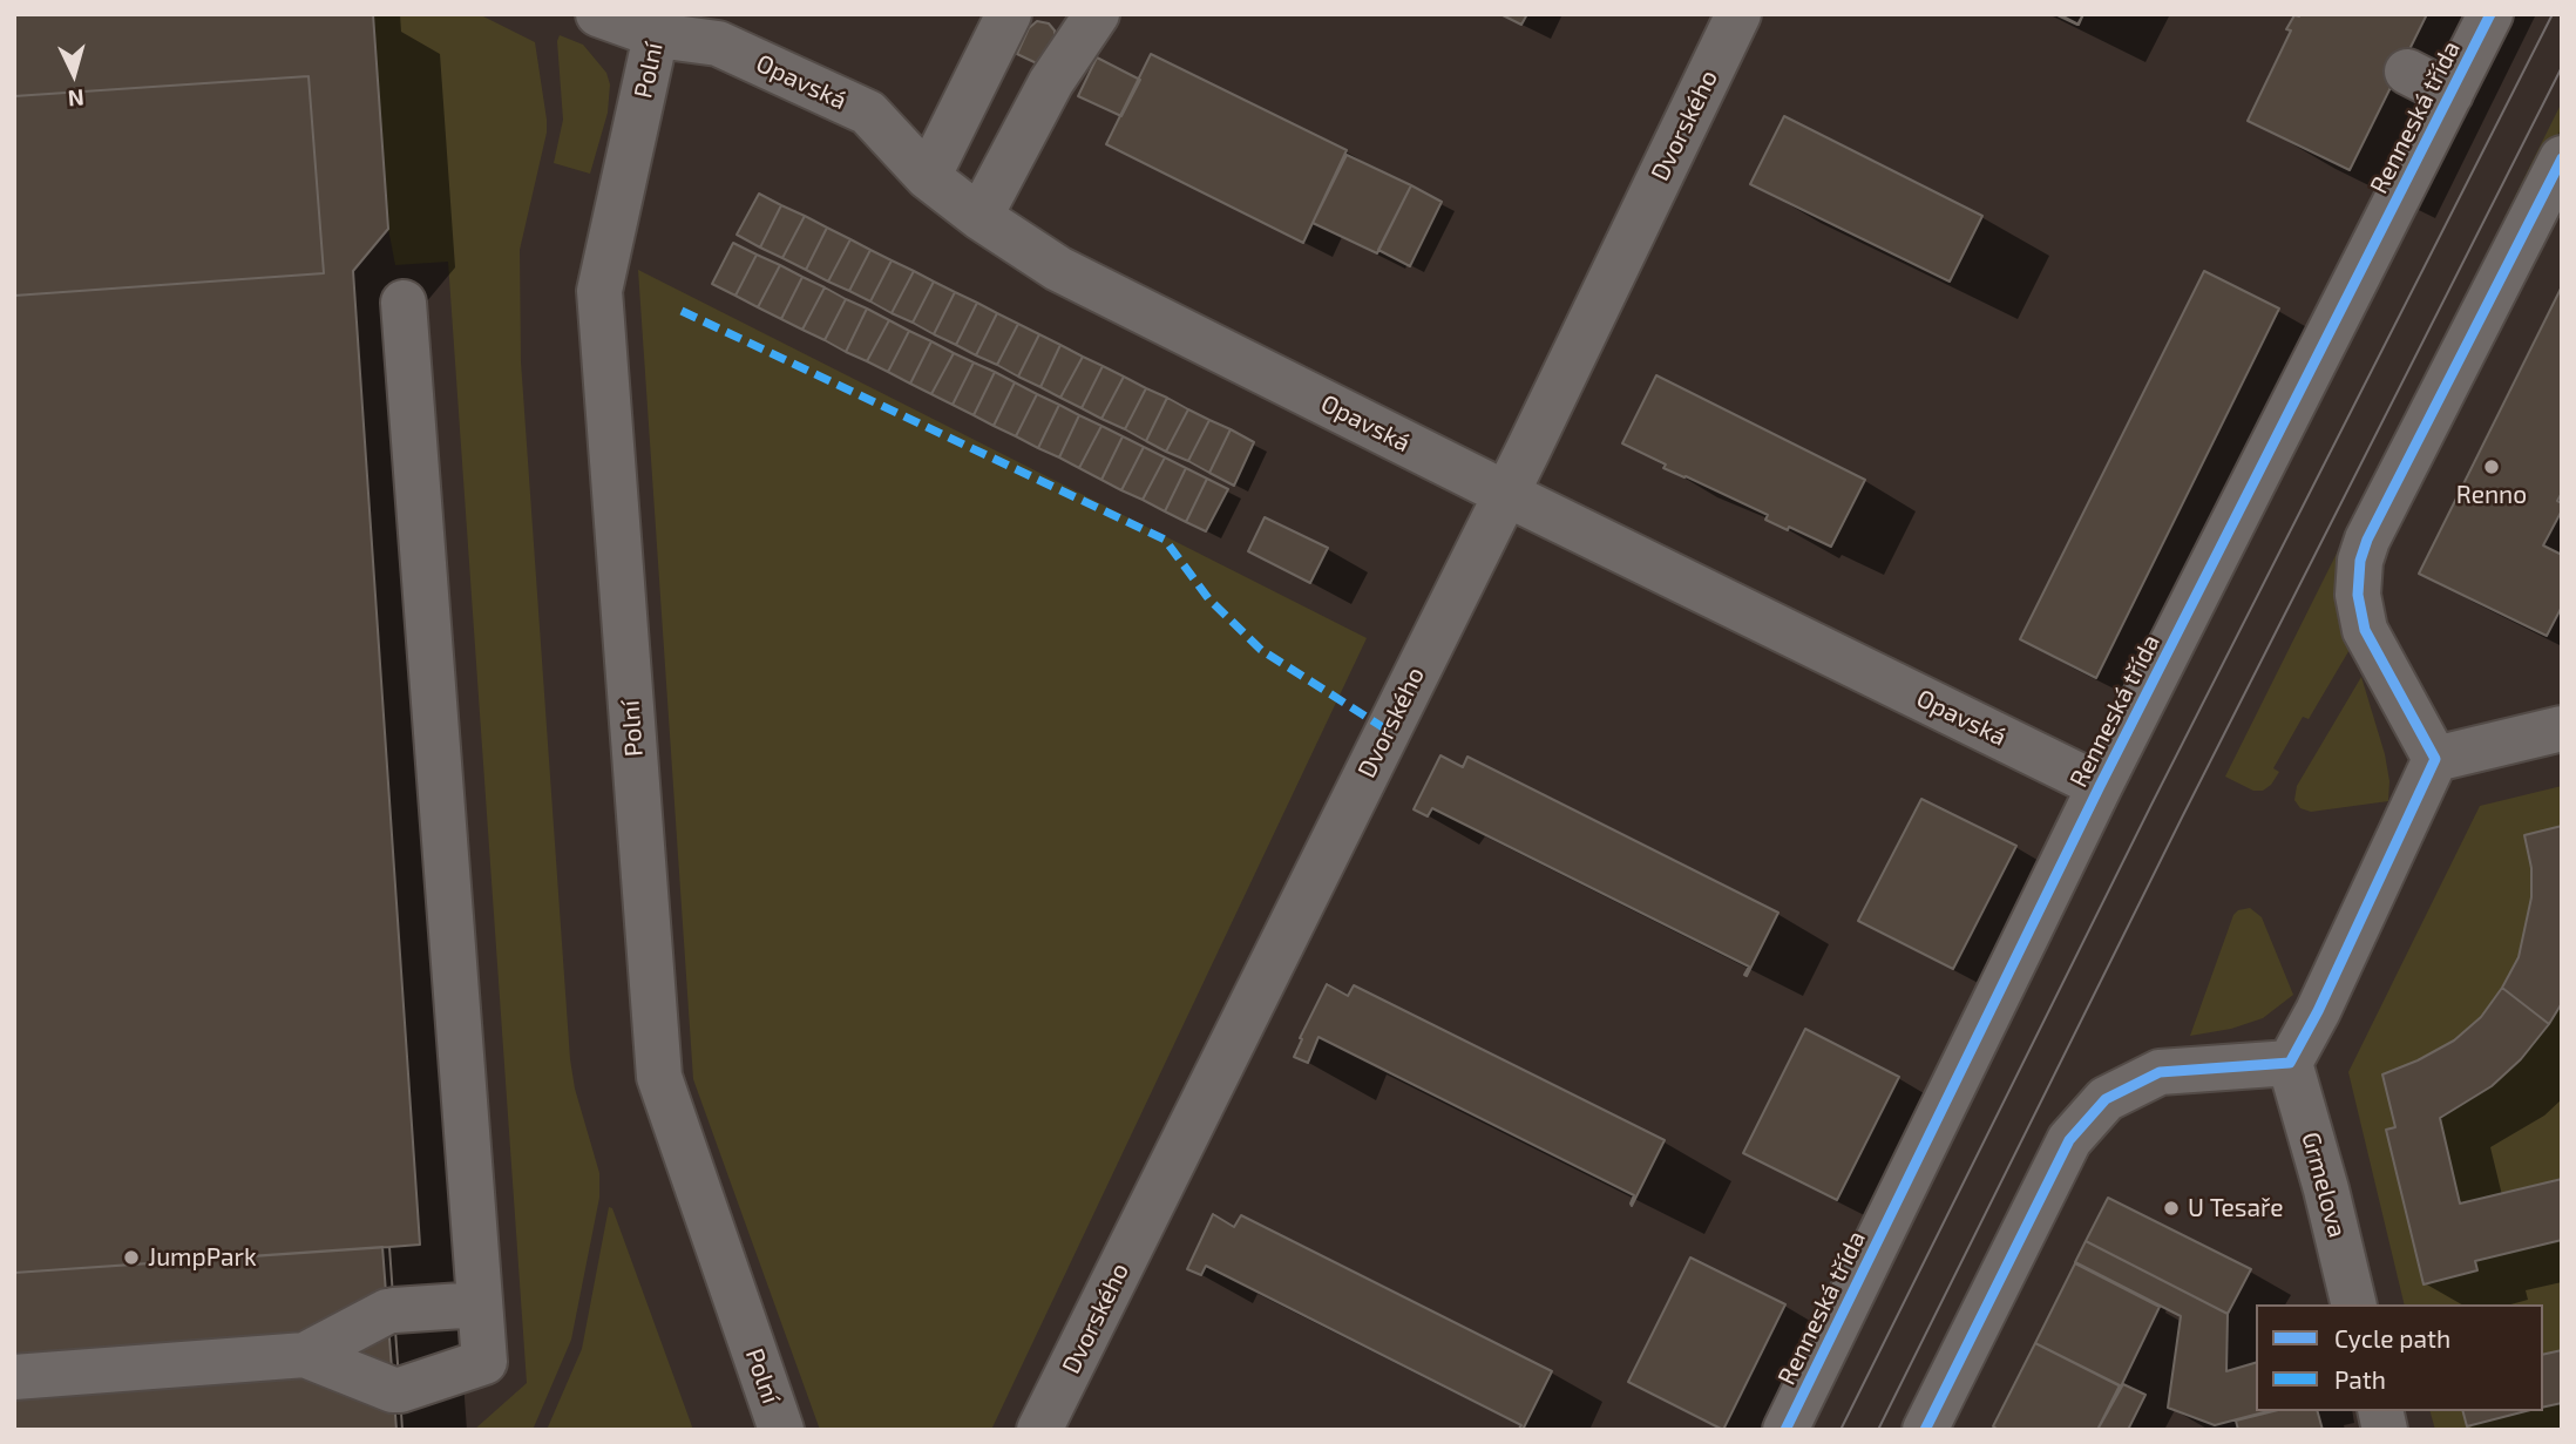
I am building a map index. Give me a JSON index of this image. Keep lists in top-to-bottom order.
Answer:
{
  "streets": {
    "street": [
      "Polní",
      "Opavská",
      "Renneská třída",
      "Dvorského",
      "Grmelova"
    ]
  },
  "crossings": [
    ["Polní", "Opavská"],
    ["Opavská", "Renneská třída"],
    ["Opavská", "Dvorského"]
  ],
  "places": ["Renno", "U Tesaře", "JumpPark"],
  "legend": ["Cycle path", "Path"],
  "north": "bottom"
}
